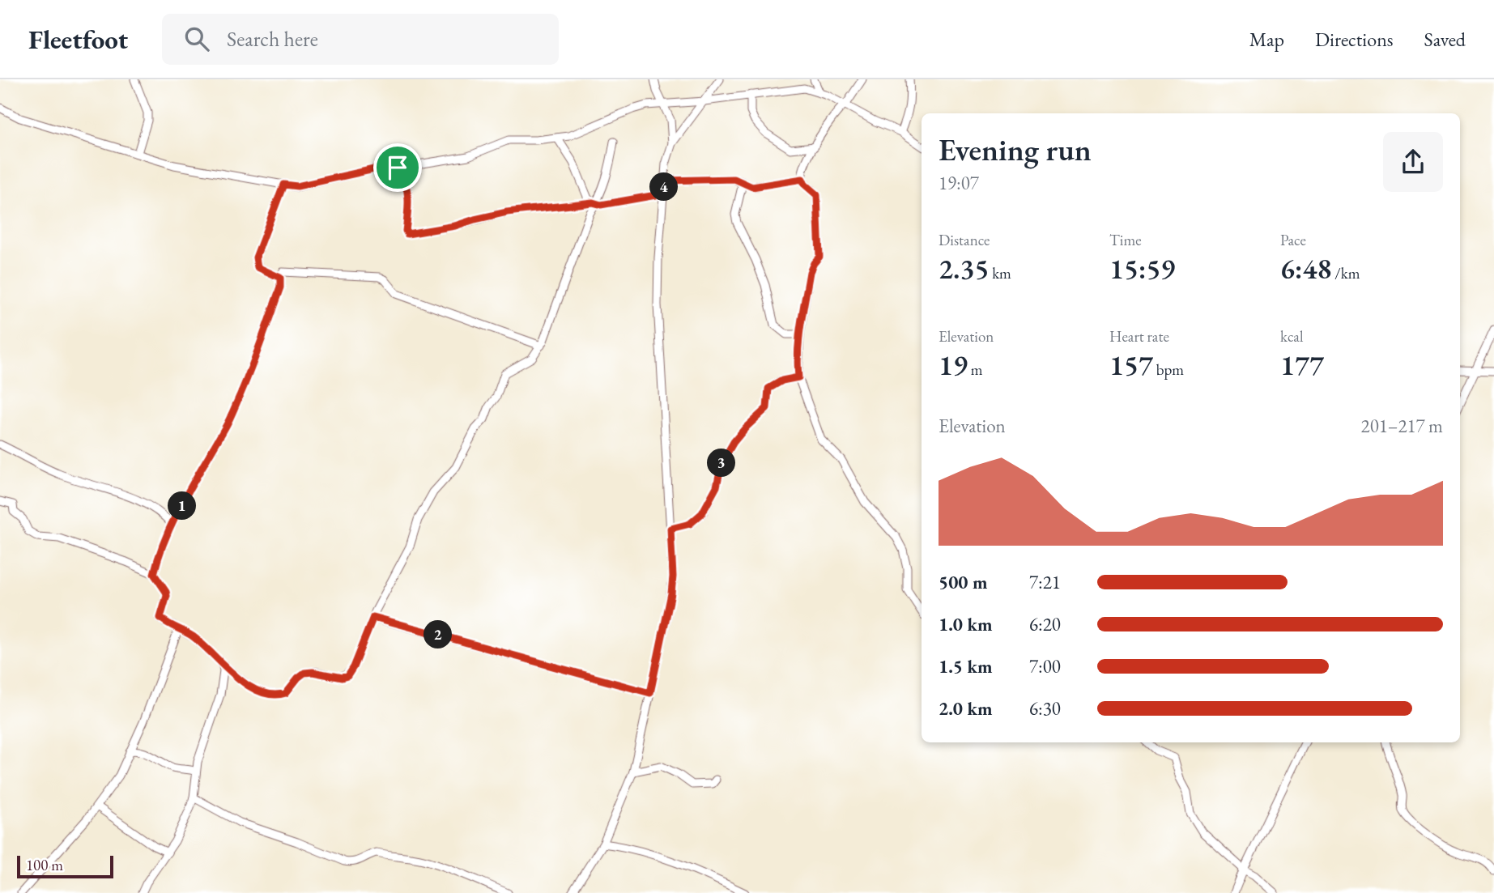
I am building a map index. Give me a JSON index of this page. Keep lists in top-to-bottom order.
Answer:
{
  "scale_bar": "100 m",
  "page": {
    "header": "Fleetfoot",
    "search": "Search here",
    "nav": ["Map", "Directions", "Saved"],
    "heading": ["Evening run", "19:07"],
    "pins": [
      "4",
      "3",
      "1",
      "2"
    ],
    "stats": [
      ["Distance", "2.35 km"],
      ["Time", "15:59"],
      ["Pace", "6:48 /km"],
      ["Elevation", "19 m"],
      ["Heart rate", "157 bpm"],
      ["kcal", "177"]
    ],
    "chart": ["Elevation", "201–217 m"],
    "list": [
      {
        "name": "500 m",
        "note": "7:21"
      },
      {
        "name": "1.0 km",
        "note": "6:20"
      },
      {
        "name": "1.5 km",
        "note": "7:00"
      },
      {
        "name": "2.0 km",
        "note": "6:30"
      }
    ],
    "scale": "100 m"
  }
}
